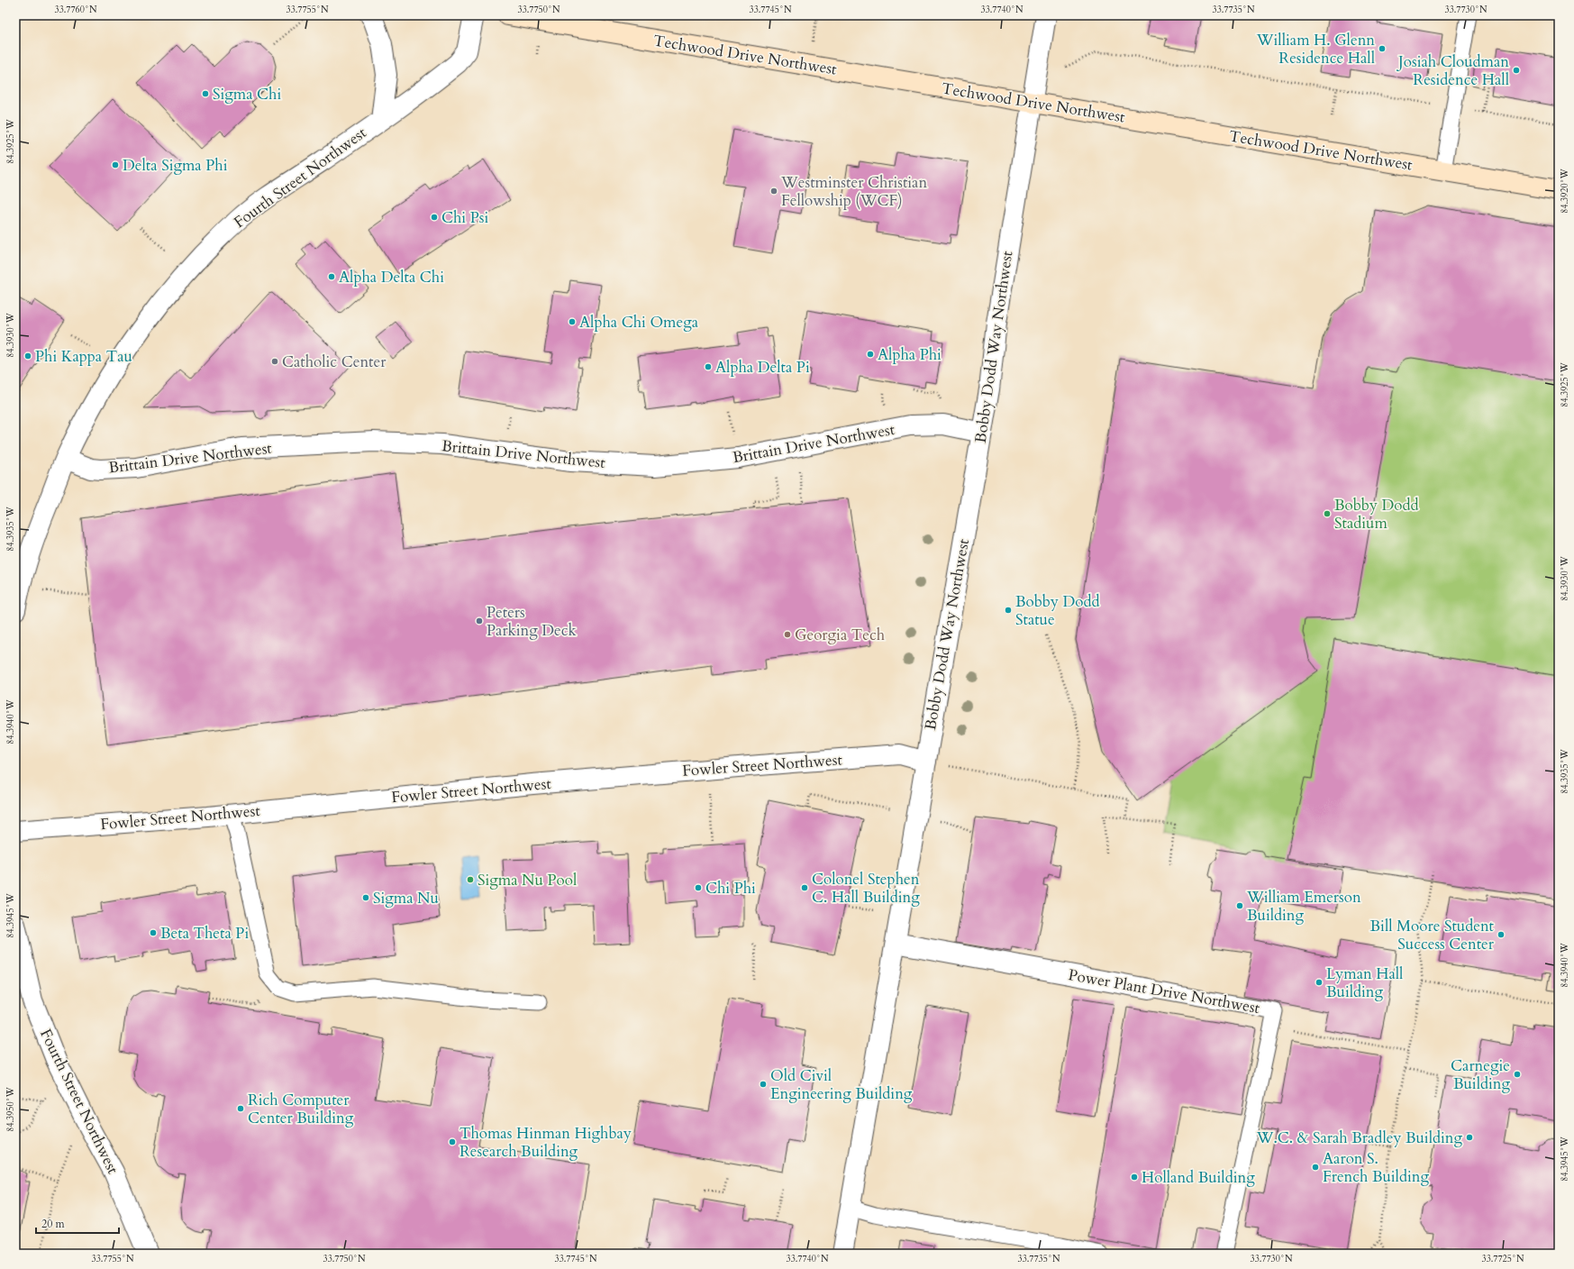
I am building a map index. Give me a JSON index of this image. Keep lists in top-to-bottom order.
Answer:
{
  "streets": {
    "street": [
      "Techwood Drive Northwest",
      "Fourth Street Northwest",
      "Bobby Dodd Way Northwest",
      "Brittain Drive Northwest",
      "Fowler Street Northwest",
      "Power Plant Drive Northwest"
    ]
  },
  "crossings": [
    ["Techwood Drive Northwest", "Bobby Dodd Way Northwest"],
    ["Fourth Street Northwest", "Brittain Drive Northwest"],
    ["Bobby Dodd Way Northwest", "Brittain Drive Northwest"],
    ["Bobby Dodd Way Northwest", "Fowler Street Northwest"],
    ["Bobby Dodd Way Northwest", "Power Plant Drive Northwest"]
  ],
  "places": [
    "William H. Glenn Residence Hall",
    "Josiah Cloudman Residence Hall",
    "Sigma Chi",
    "Delta Sigma Phi",
    "Westminster Christian Fellowship (WCF)",
    "Chi Psi",
    "Alpha Delta Chi",
    "Alpha Chi Omega",
    "Alpha Phi",
    "Phi Kappa Tau",
    "Catholic Center",
    "Alpha Delta Pi",
    "Bobby Dodd Stadium",
    "Bobby Dodd Statue",
    "Peters Parking Deck",
    "Georgia Tech",
    "Sigma Nu Pool",
    "Chi Phi",
    "Colonel Stephen C. Hall Building",
    "Sigma Nu",
    "William Emerson Building",
    "Beta Theta Pi",
    "Bill Moore Student Success Center",
    "Lyman Hall Building",
    "Carnegie Building",
    "Old Civil Engineering Building",
    "Rich Computer Center Building",
    "W.C. & Sarah Bradley Building",
    "Thomas Hinman Highbay Research Building",
    "Aaron S. French Building",
    "Holland Building"
  ],
  "scale_bar": "20 m",
  "coordinates": [
    "33.7760°N",
    "33.7755°N",
    "33.7750°N",
    "33.7745°N",
    "33.7740°N",
    "33.7735°N",
    "33.7730°N",
    "84.3925°W",
    "84.3920°W",
    "84.3930°W",
    "84.3935°W",
    "84.3940°W",
    "84.3945°W",
    "84.3950°W",
    "33.7725°N"
  ]
}
